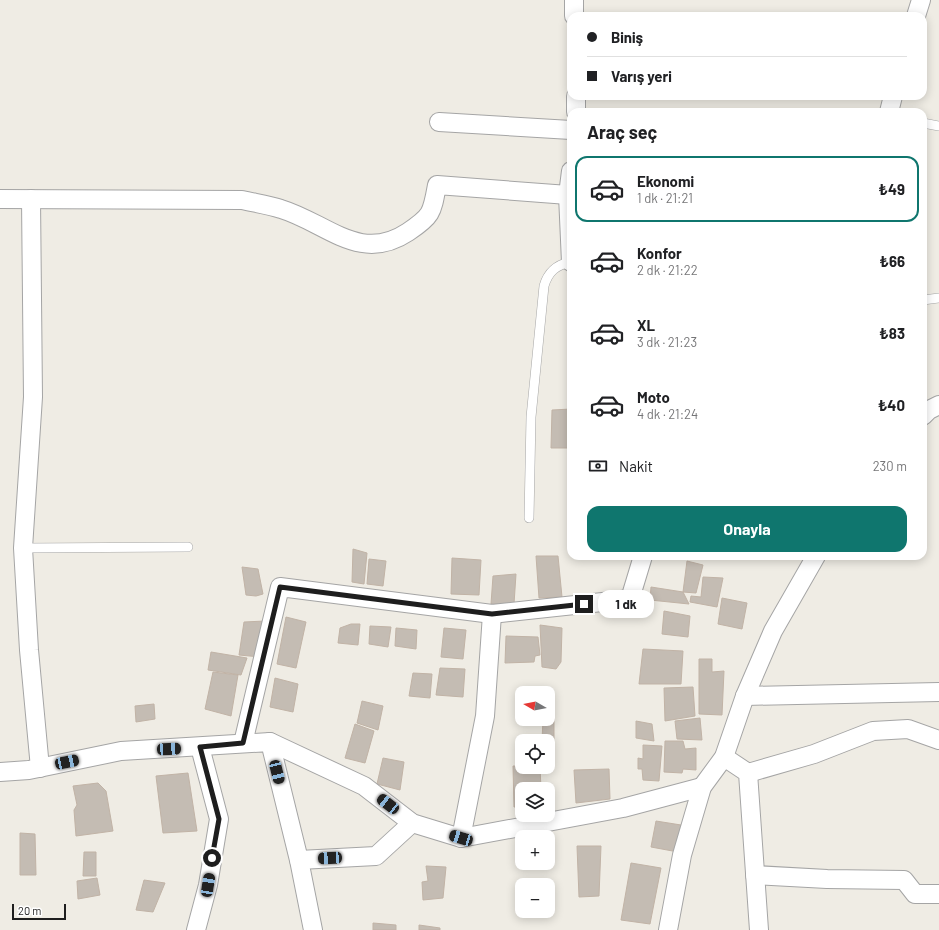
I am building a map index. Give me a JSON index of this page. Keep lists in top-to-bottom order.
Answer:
{
  "scale_bar": "20 m",
  "north": "left",
  "page": {
    "banner": ["Biniş", "Varış yeri"],
    "heading": "Araç seç",
    "list": [
      {
        "name": "Ekonomi",
        "note": "1 dk · 21:21",
        "value": "₺49"
      },
      {
        "name": "Konfor",
        "note": "2 dk · 21:22",
        "value": "₺66"
      },
      {
        "name": "XL",
        "note": "3 dk · 21:23",
        "value": "₺83"
      },
      {
        "name": "Moto",
        "note": "4 dk · 21:24",
        "value": "₺40"
      }
    ],
    "pay": ["Nakit", "230 m"],
    "buttons": "Onayla",
    "bubble": "1 dk",
    "map_buttons": ["+", "−"],
    "scale": "20 m"
  }
}
